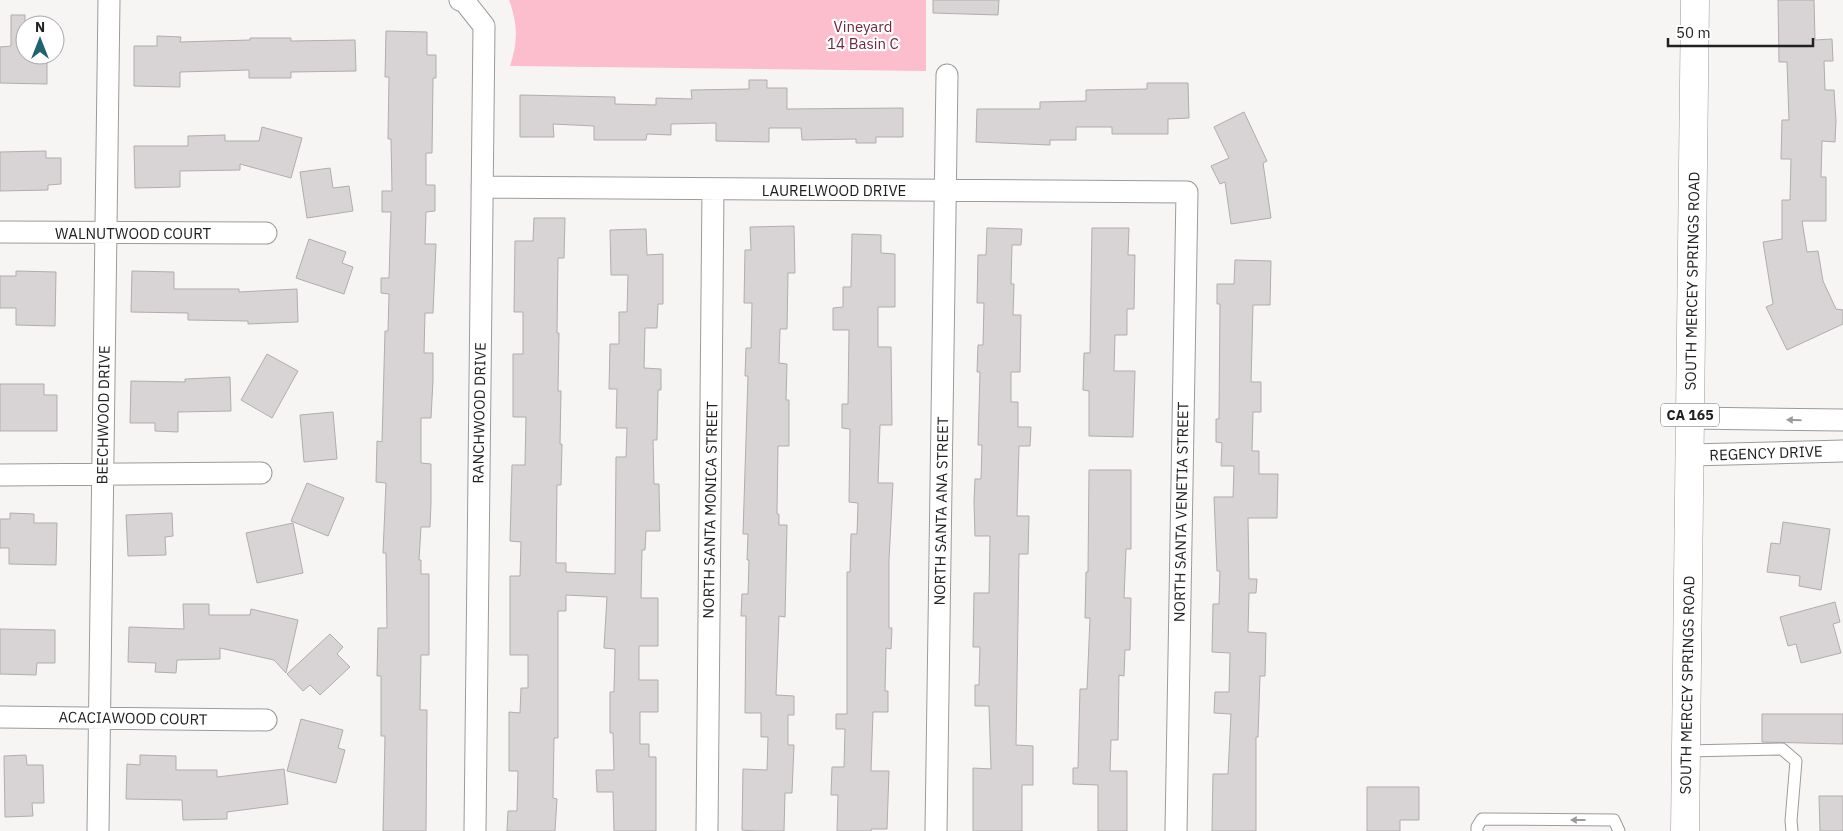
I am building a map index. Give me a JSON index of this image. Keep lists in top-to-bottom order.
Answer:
{
  "streets": {
    "main road": ["SOUTH MERCEY SPRINGS ROAD", "CA 165"],
    "street": [
      "LAURELWOOD DRIVE",
      "WALNUTWOOD COURT",
      "RANCHWOOD DRIVE",
      "BEECHWOOD DRIVE",
      "REGENCY DRIVE",
      "NORTH SANTA MONICA STREET",
      "NORTH SANTA ANA STREET",
      "NORTH SANTA VENETIA STREET",
      "ACACIAWOOD COURT"
    ]
  },
  "crossings": [
    ["LAURELWOOD DRIVE", "RANCHWOOD DRIVE"],
    ["LAURELWOOD DRIVE", "NORTH SANTA MONICA STREET"],
    ["LAURELWOOD DRIVE", "NORTH SANTA ANA STREET"],
    ["LAURELWOOD DRIVE", "NORTH SANTA VENETIA STREET"],
    ["WALNUTWOOD COURT", "BEECHWOOD DRIVE"],
    ["SOUTH MERCEY SPRINGS ROAD", "REGENCY DRIVE"],
    ["BEECHWOOD DRIVE", "ACACIAWOOD COURT"]
  ],
  "parks": ["Vineyard 14 Basin C"],
  "scale_bar": "50 m",
  "north": "top"
}
